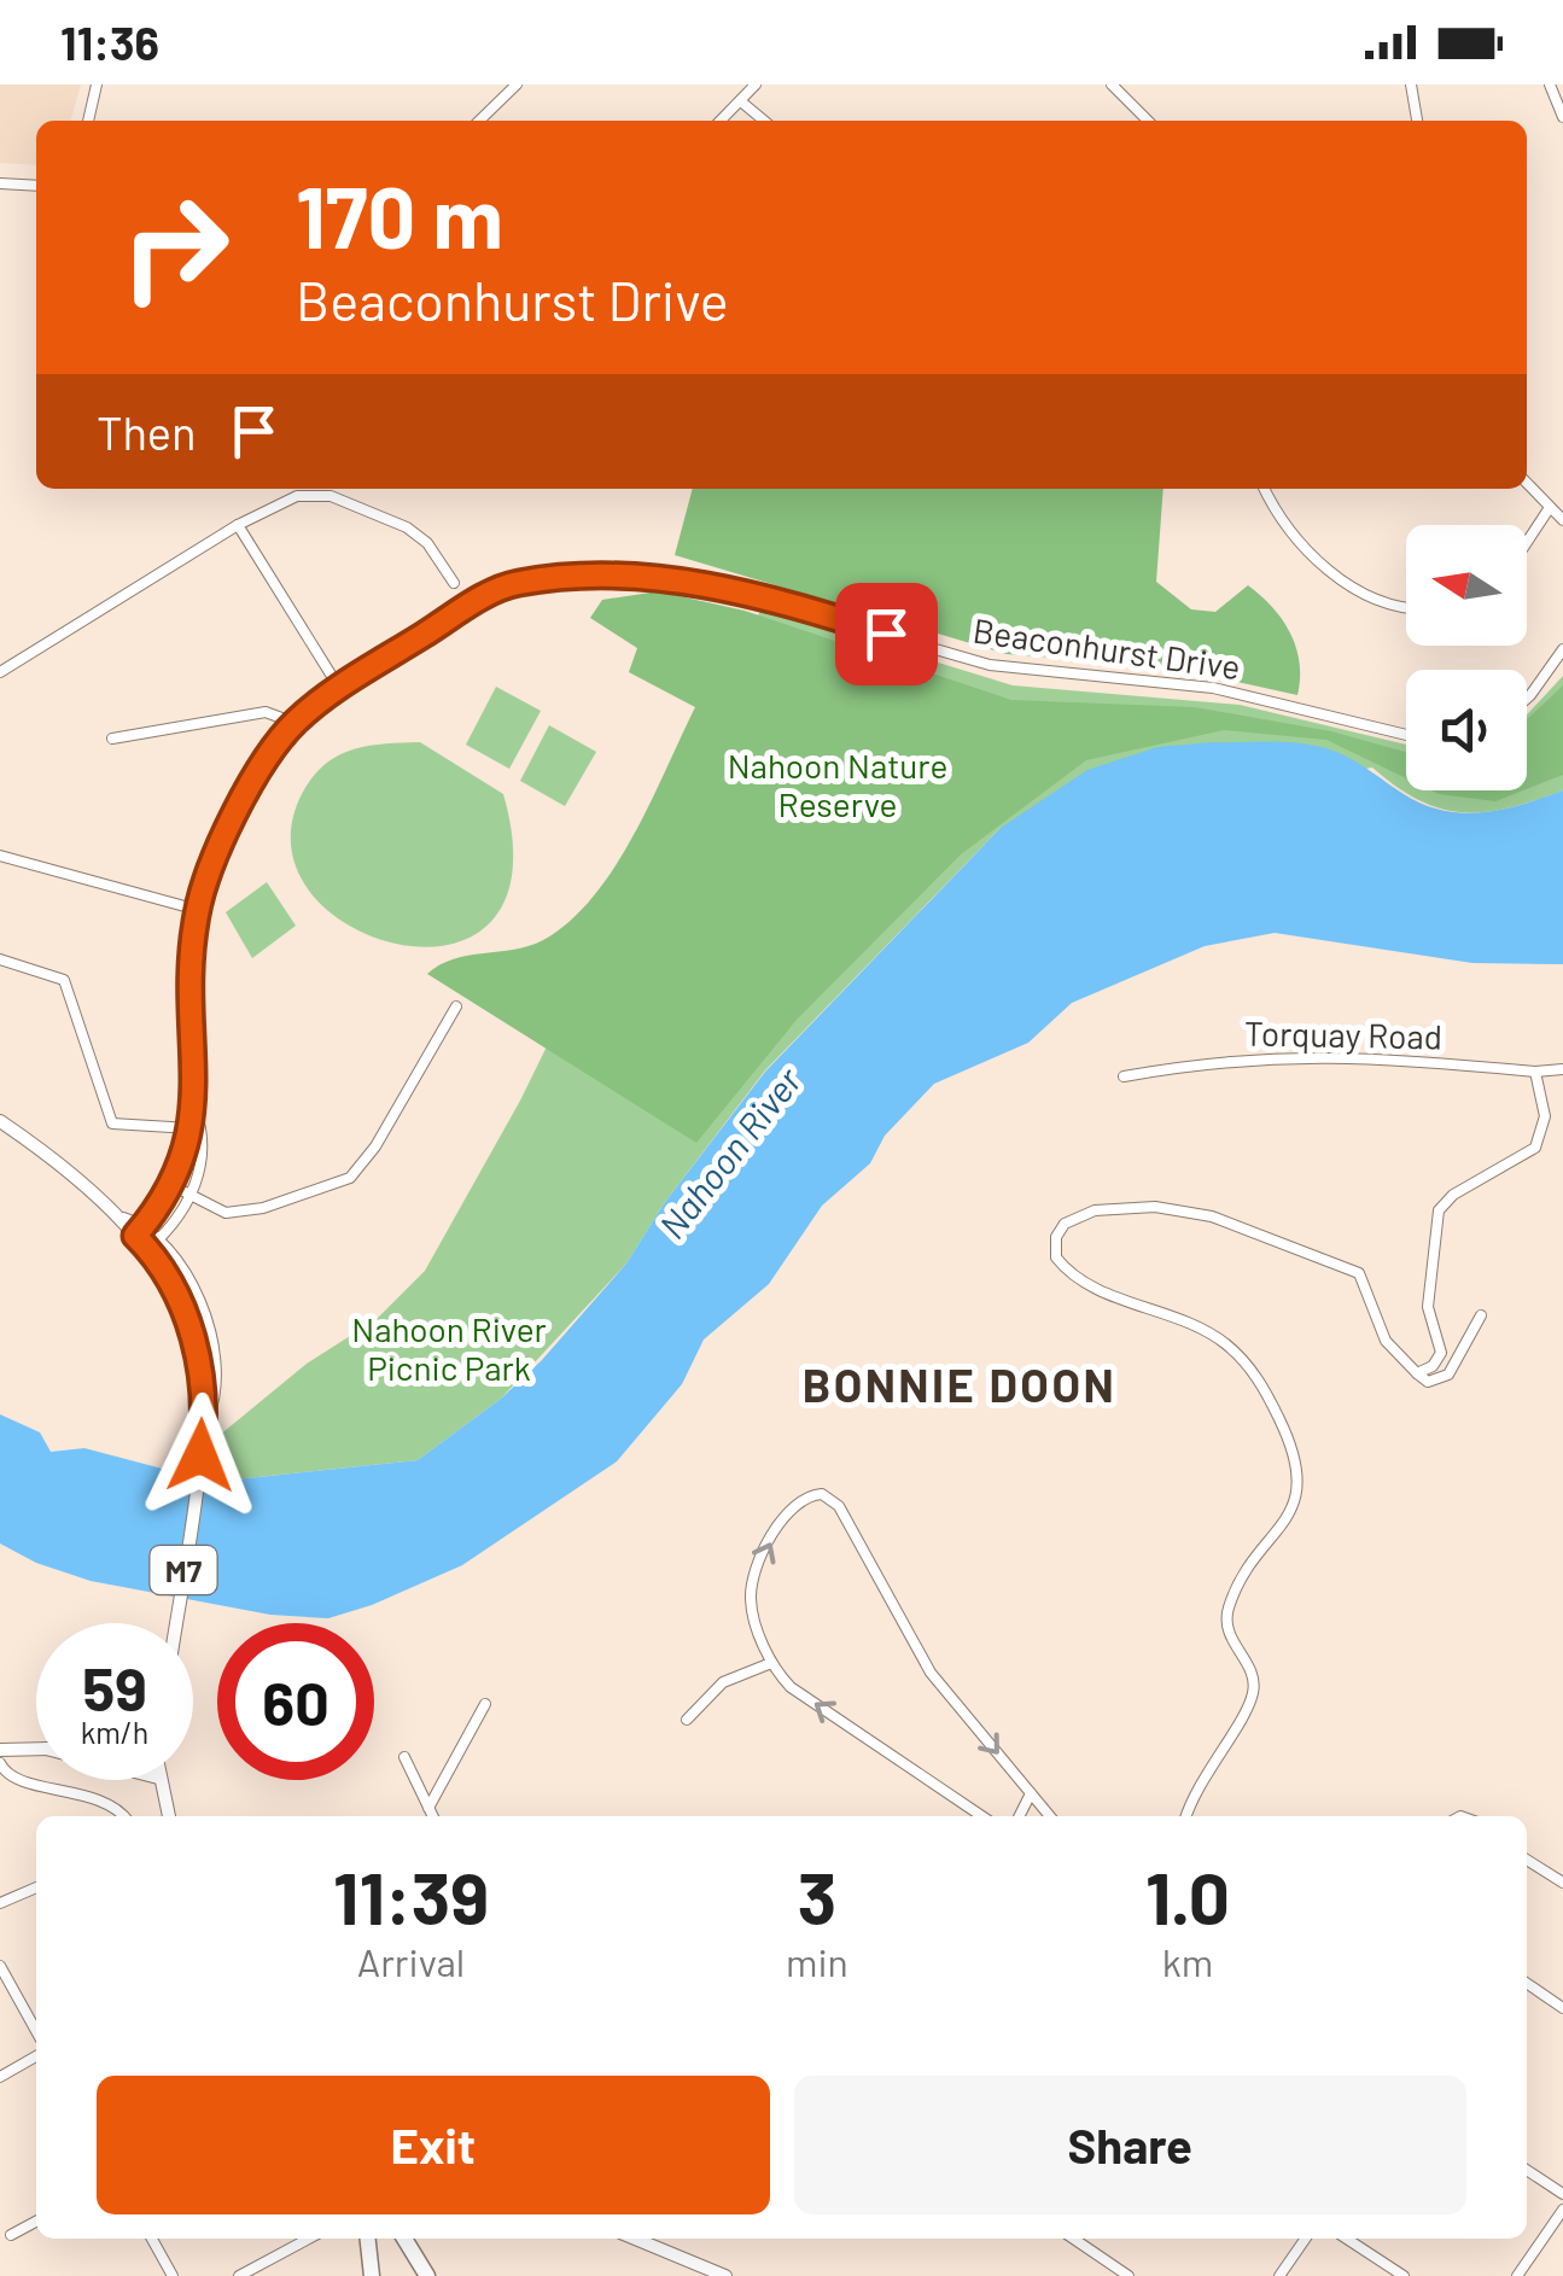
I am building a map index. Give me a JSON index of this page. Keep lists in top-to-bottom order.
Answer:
{
  "streets": {
    "main road": ["M7"],
    "street": ["Beaconhurst Drive", "Torquay Road"]
  },
  "crossings": [
    ["Beaconhurst Drive", "M7"]
  ],
  "districts": ["BONNIE DOON"],
  "water": ["Nahoon River"],
  "parks": ["Nahoon Nature Reserve", "Nahoon River Picnic Park"],
  "north": "left",
  "page": {
    "status": "11:36",
    "turn": ["170 m", "Beaconhurst Drive"],
    "then": "Then",
    "speed": "59 km/h",
    "limit": "60",
    "eta": [
      "11:39",
      "Arrival",
      "3",
      "min",
      "1.0",
      "km"
    ],
    "buttons": ["Exit", "Share"]
  }
}
